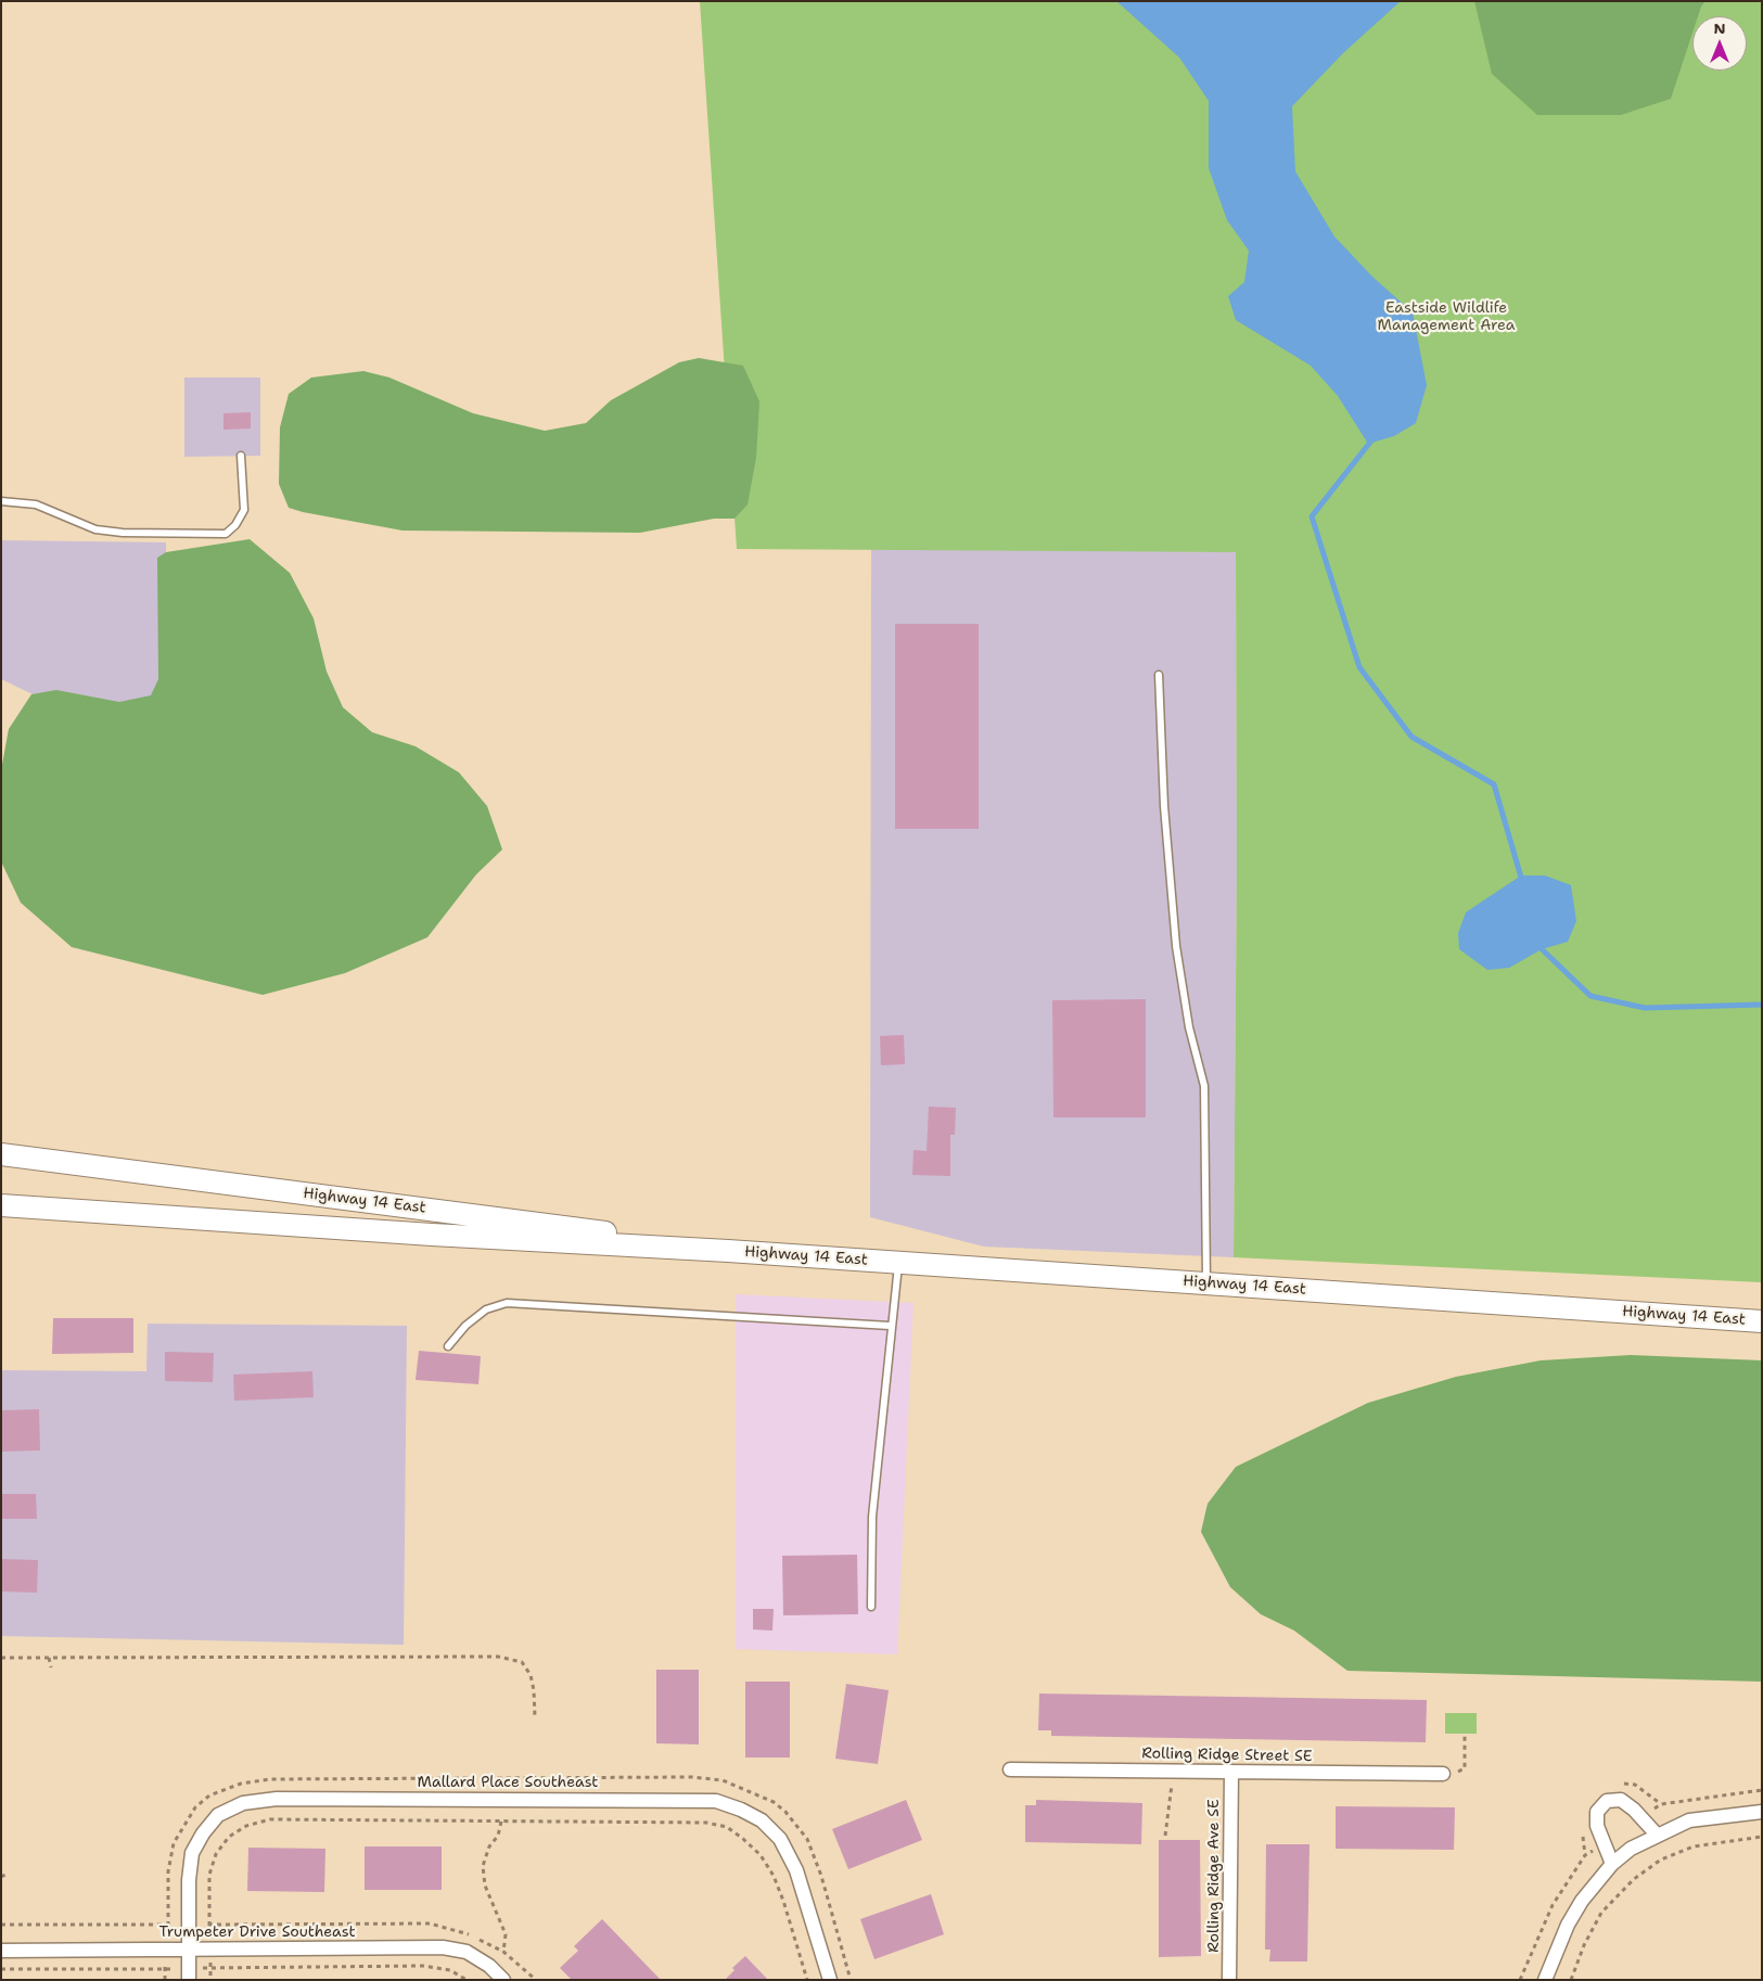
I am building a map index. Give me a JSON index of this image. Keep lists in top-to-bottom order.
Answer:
{
  "streets": {
    "main road": ["Highway 14 East"],
    "street": [
      "Rolling Ridge Street SE",
      "Mallard Place Southeast",
      "Rolling Ridge Ave SE",
      "Trumpeter Drive Southeast"
    ]
  },
  "crossings": [
    ["Rolling Ridge Street SE", "Rolling Ridge Ave SE"],
    ["Mallard Place Southeast", "Trumpeter Drive Southeast"]
  ],
  "parks": ["Eastside Wildlife Management Area"],
  "north": "top"
}
